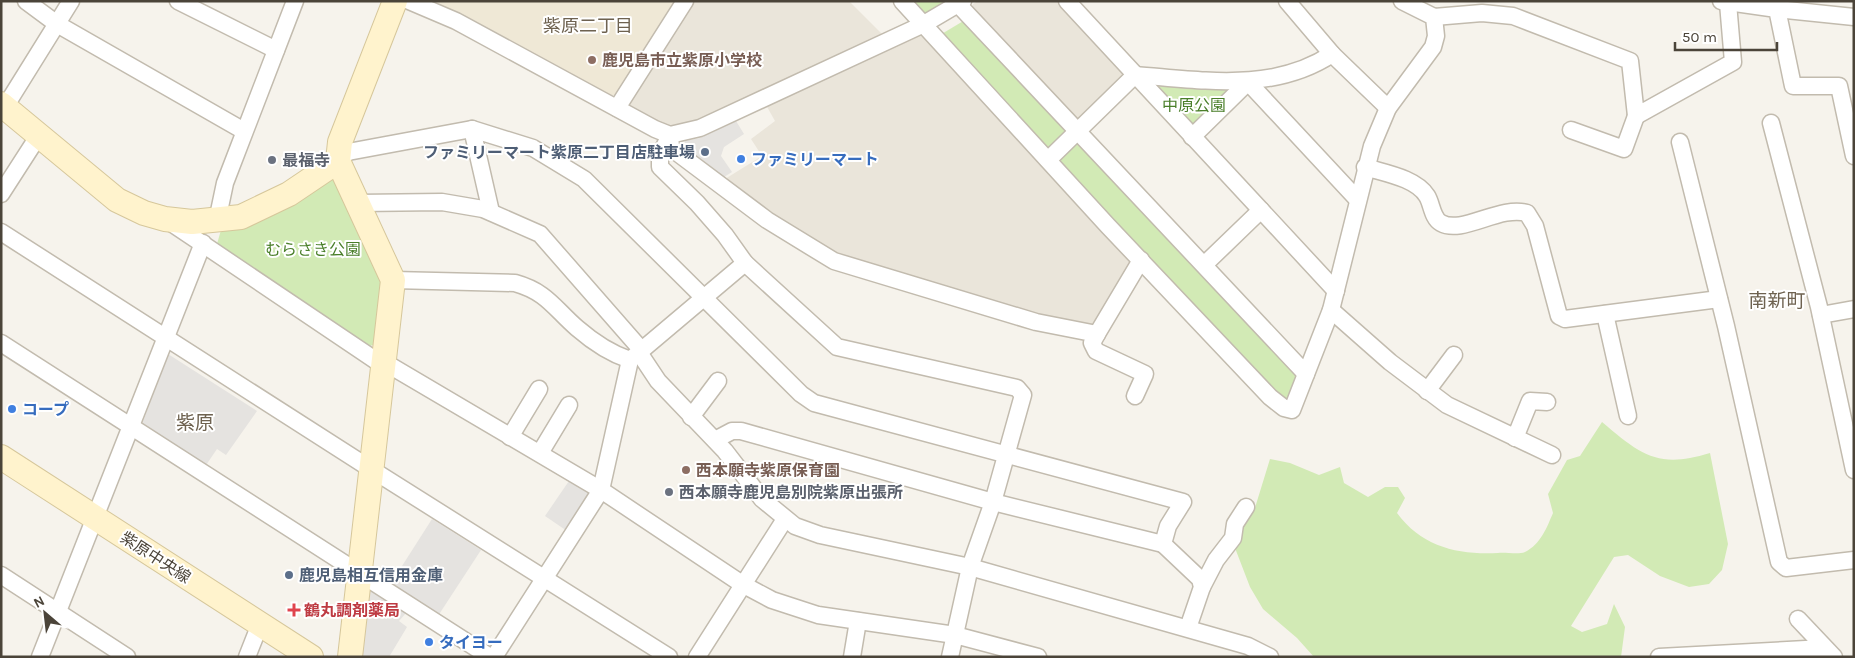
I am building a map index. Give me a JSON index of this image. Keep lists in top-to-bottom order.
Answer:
{
  "streets": {
    "street": ["紫原中央線"]
  },
  "districts": ["紫原二丁目", "南新町", "紫原"],
  "parks": ["中原公園", "むらさき公園"],
  "places": {
    "other": [
      "鹿児島市立紫原小学校",
      "ファミリーマート紫原二丁目店駐車場",
      "ファミリーマート",
      "最福寺",
      "コープ",
      "西本願寺紫原保育園",
      "西本願寺鹿児島別院紫原出張所",
      "鹿児島相互信用金庫",
      "タイヨー"
    ],
    "health": ["鶴丸調剤薬局"]
  },
  "scale_bar": "50 m",
  "north": "top left"
}
